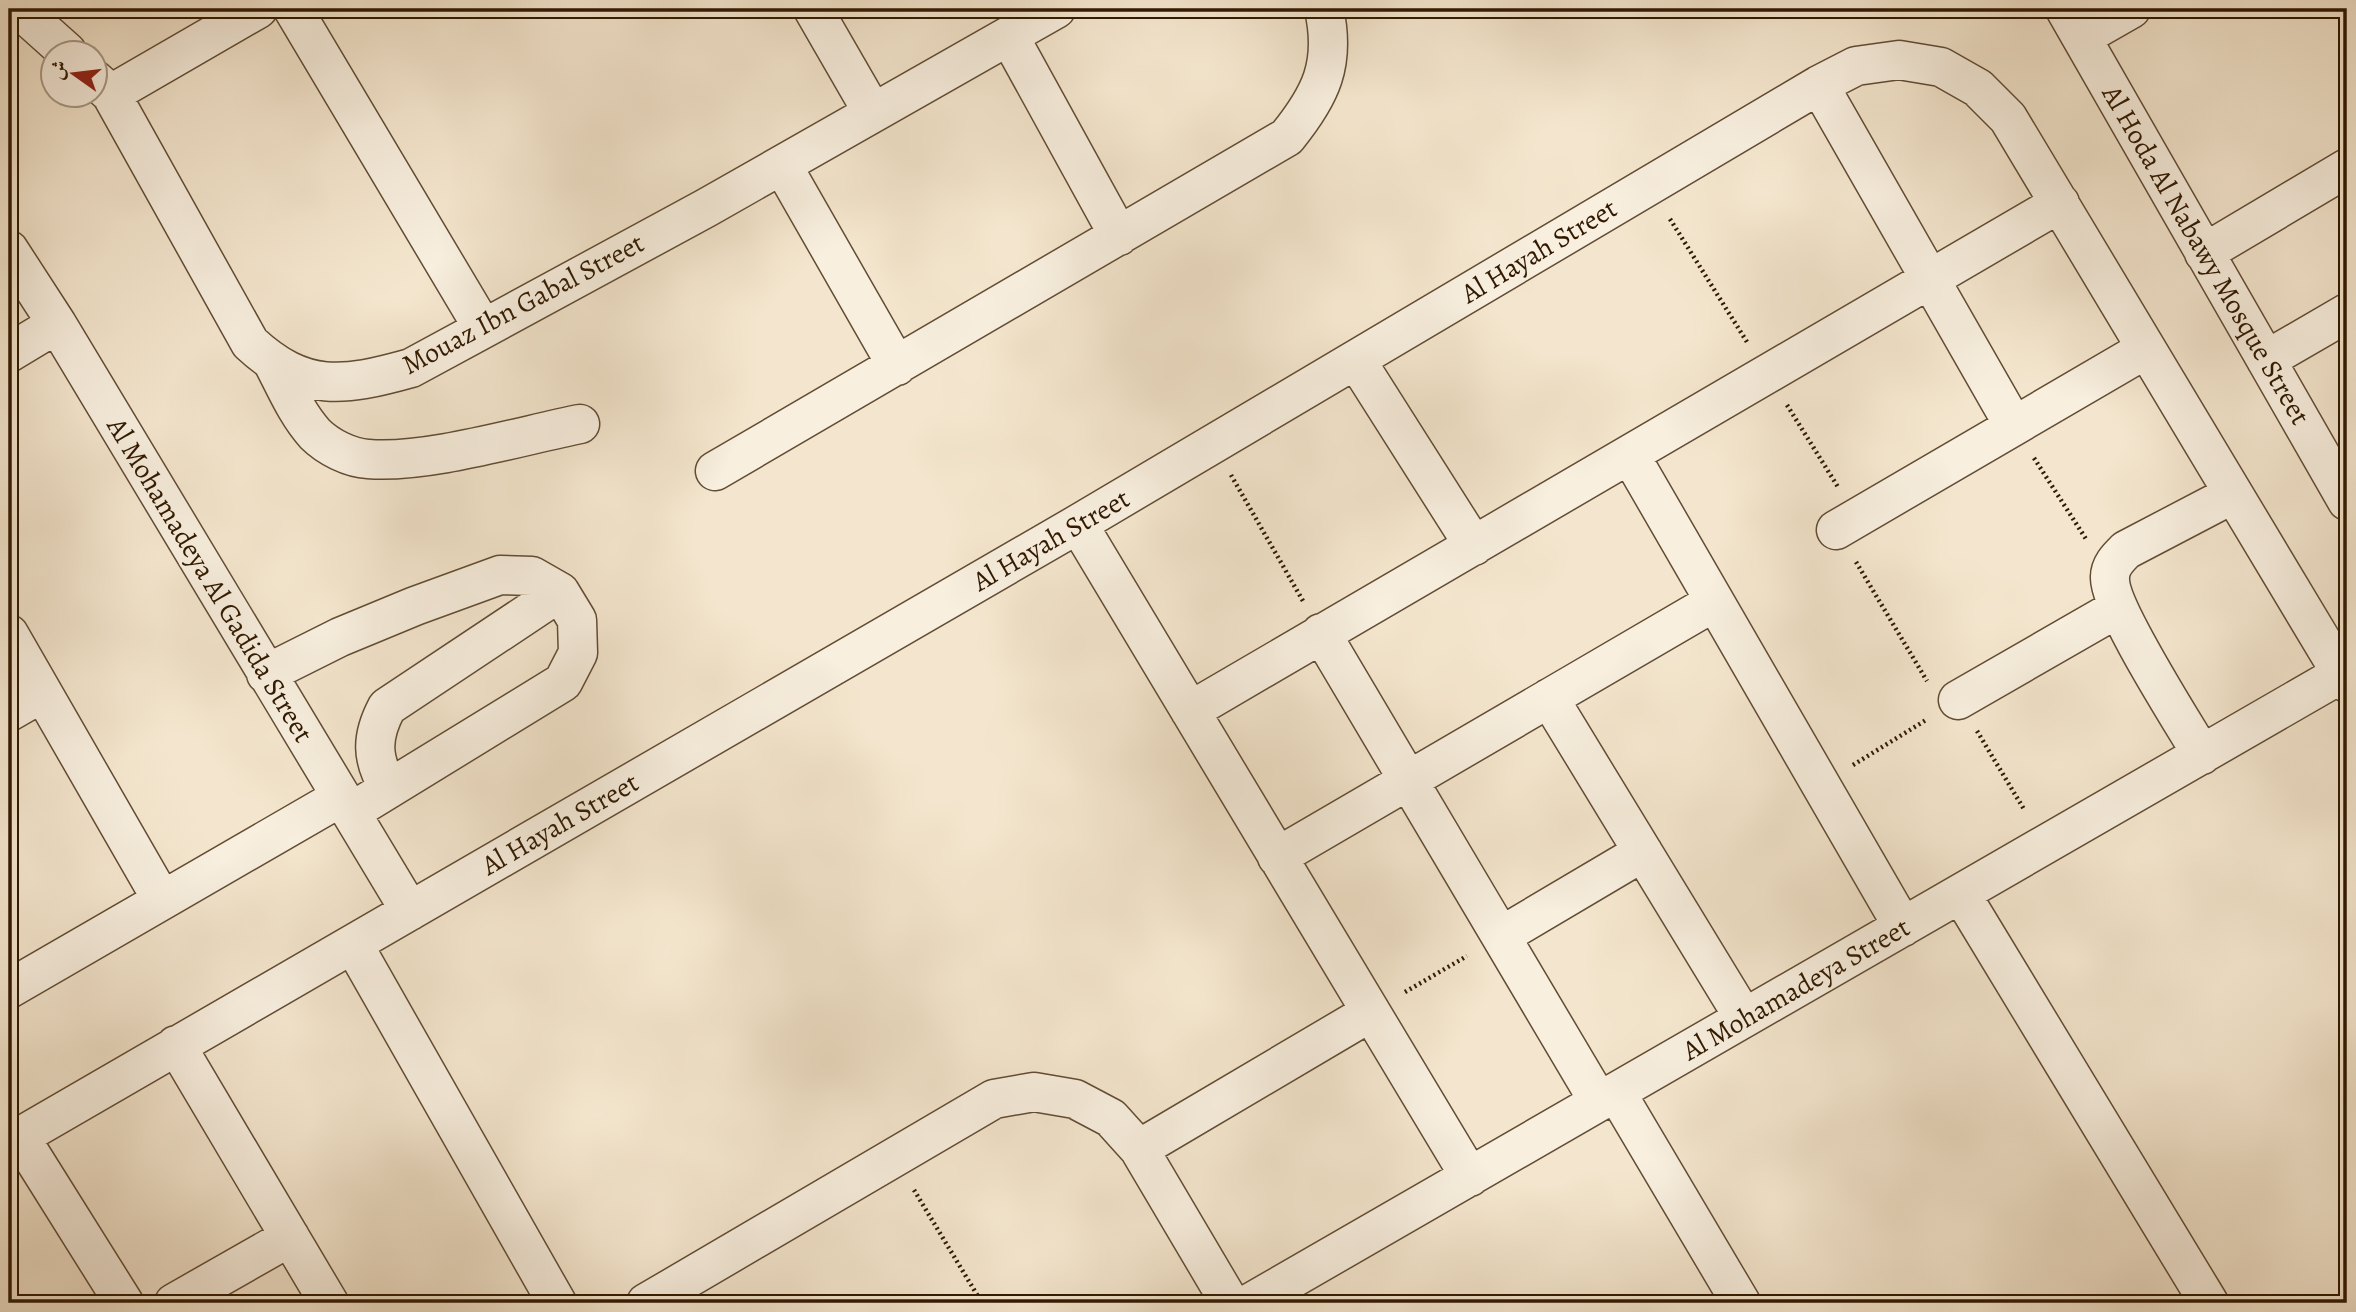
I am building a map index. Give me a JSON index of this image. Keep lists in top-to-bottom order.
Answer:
{
  "streets": {
    "street": [
      "Al Hayah Street",
      "Al Hoda Al Nabawy Mosque Street",
      "Mouaz Ibn Gabal Street",
      "Al Mohamadeya Al Gadida Street",
      "Al Mohamadeya Street"
    ]
  },
  "crossings": [
    ["Al Hayah Street", "Al Mohamadeya Al Gadida Street"]
  ],
  "north": "left"
}
